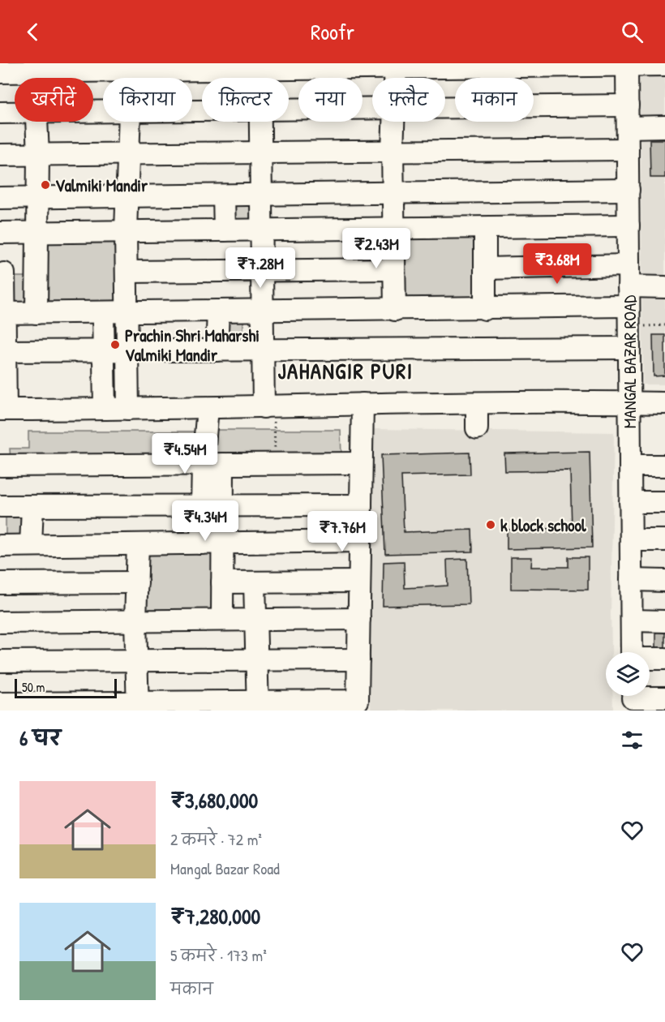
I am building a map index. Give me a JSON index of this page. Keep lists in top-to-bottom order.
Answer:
{
  "streets": {
    "street": ["MANGAL BAZAR ROAD"]
  },
  "districts": ["JAHANGIR PURI"],
  "places": ["Valmiki Mandir", "Prachin Shri Maharshi Valmiki Mandir", "k block school"],
  "scale_bar": "50 m",
  "page": {
    "header": "Roofr",
    "chip": [
      "खरीदें",
      "किराया",
      "फ़िल्टर",
      "नया",
      "फ़्लैट",
      "मकान"
    ],
    "price": [
      "₹2.43M",
      "₹3.68M",
      "₹7.28M",
      "₹4.54M",
      "₹4.34M",
      "₹7.76M"
    ],
    "scale": "50 m",
    "heading": "6 घर",
    "list": [
      {
        "name": "₹3,680,000",
        "note": "2 कमरे · 72 m² · Mangal Bazar Road"
      },
      {
        "name": "₹7,280,000",
        "note": "5 कमरे · 173 m² · मकान"
      }
    ]
  }
}
